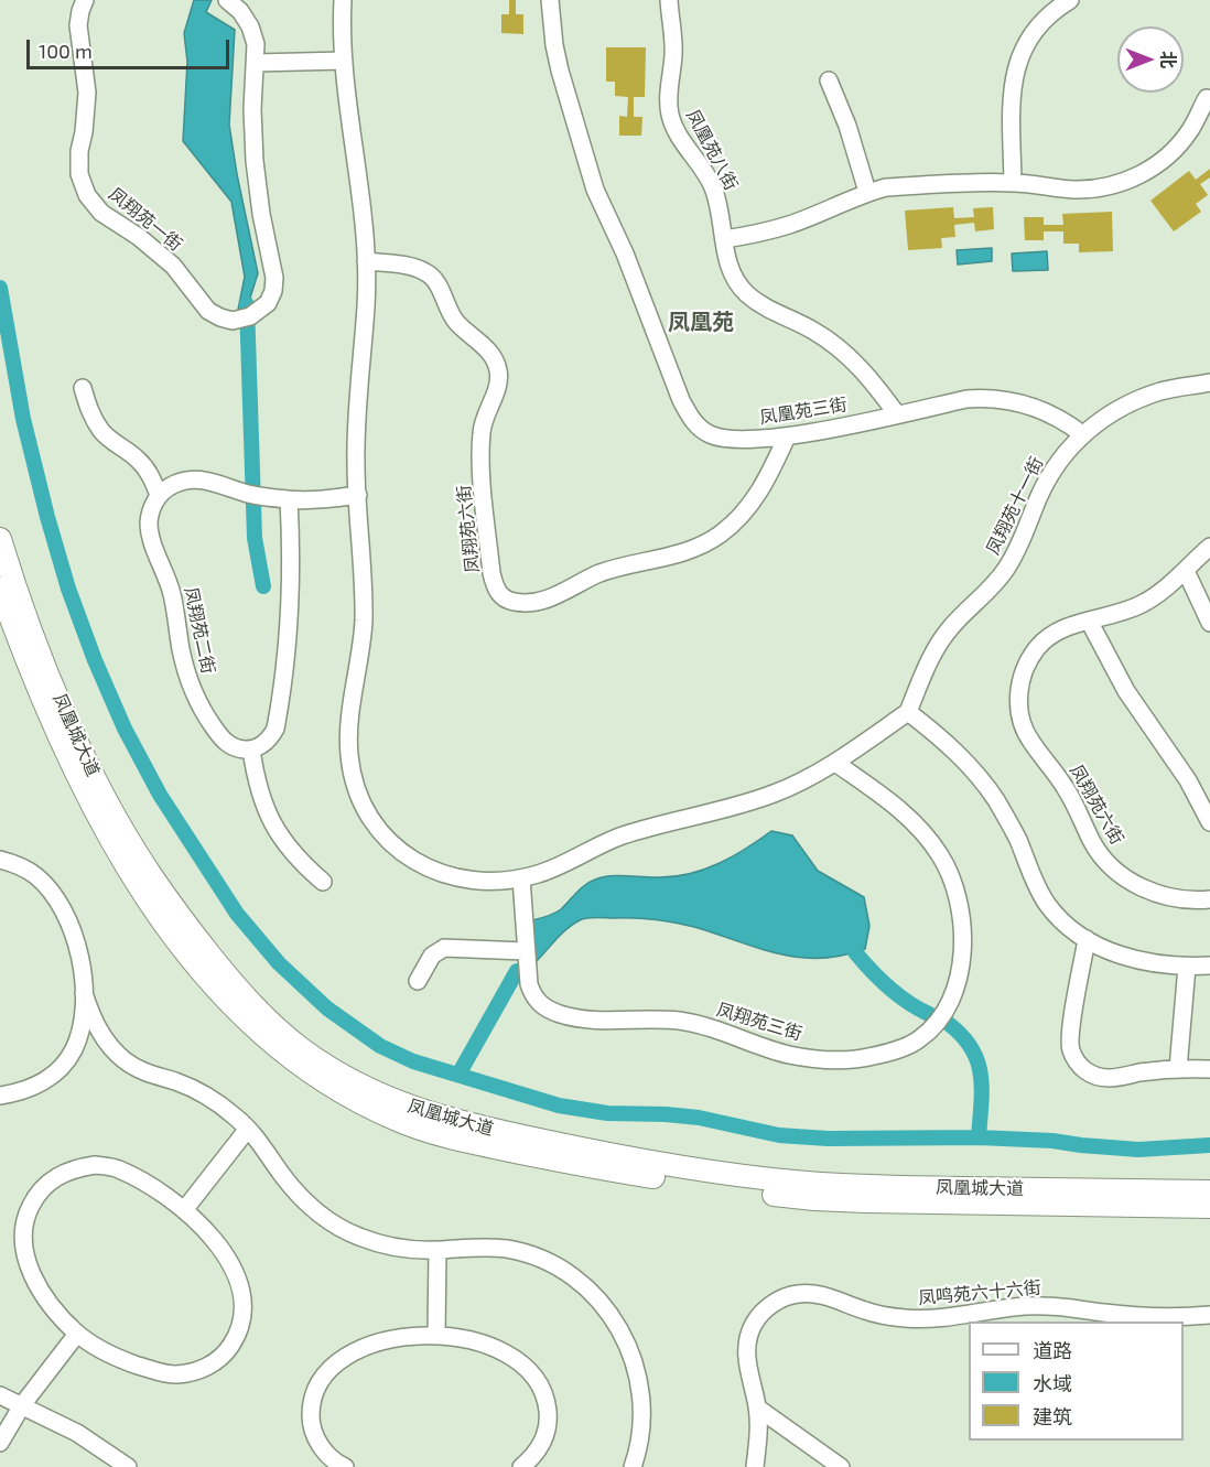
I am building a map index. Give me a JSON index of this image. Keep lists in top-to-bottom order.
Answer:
{
  "streets": {
    "main road": ["凤凰城大道"],
    "street": [
      "凤凰苑八街",
      "凤翔苑一街",
      "凤凰苑三街",
      "凤翔苑十一街",
      "凤翔苑六街",
      "凤翔苑二街",
      "凤翔苑三街",
      "凤鸣苑六十六街"
    ]
  },
  "crossings": [
    ["凤凰苑八街", "凤凰苑三街"],
    ["凤凰苑三街", "凤翔苑十一街"],
    ["凤凰苑三街", "凤翔苑六街"]
  ],
  "districts": ["凤凰苑"],
  "legend": ["道路", "水域", "建筑"],
  "scale_bar": "100 m",
  "north": "right"
}
